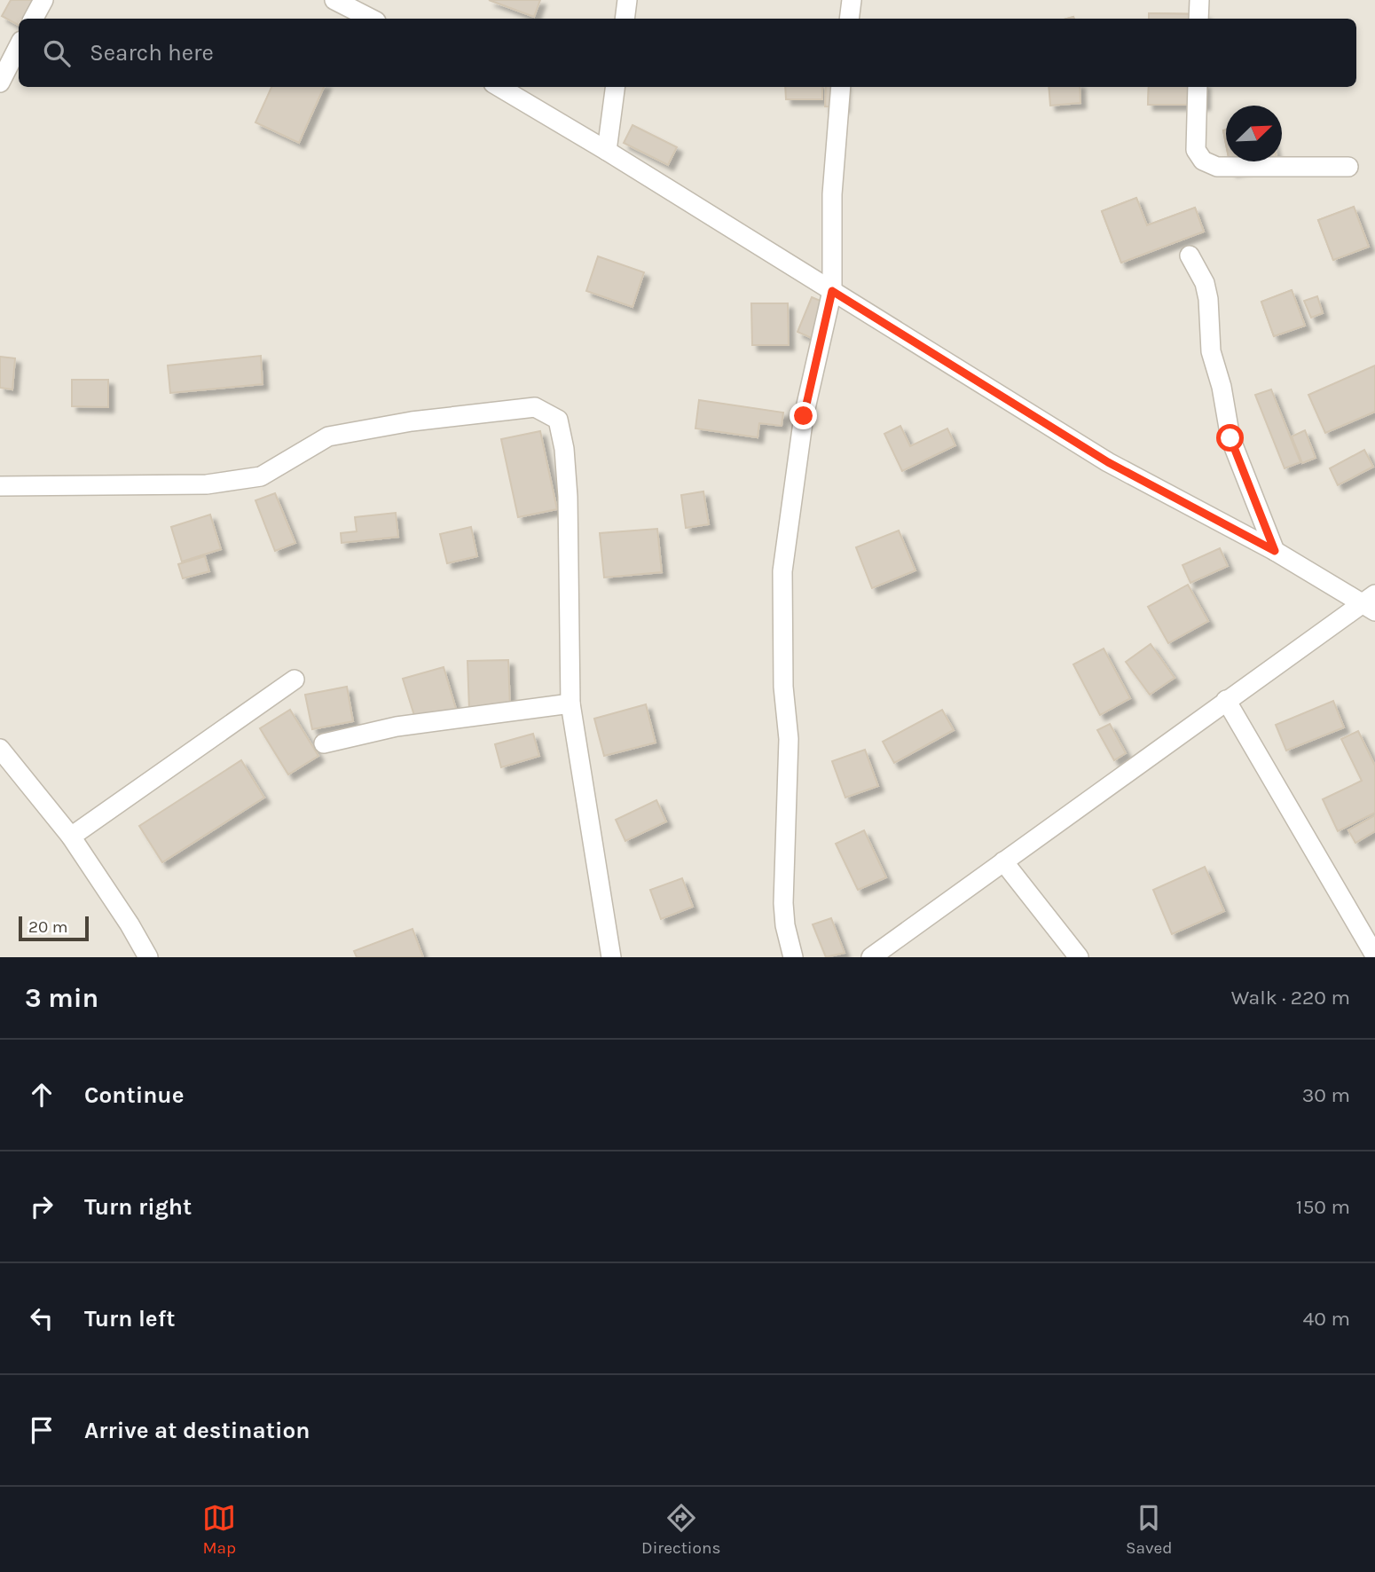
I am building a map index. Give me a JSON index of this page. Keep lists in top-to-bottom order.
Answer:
{
  "scale_bar": "20 m",
  "north": "top right",
  "page": {
    "search": "Search here",
    "scale": "20 m",
    "heading": ["3 min", "Walk · 220 m"],
    "list": [
      ["Continue", "30 m"],
      ["Turn right", "150 m"],
      ["Turn left", "40 m"],
      "Arrive at destination"
    ],
    "nav": ["Map", "Directions", "Saved"]
  }
}
